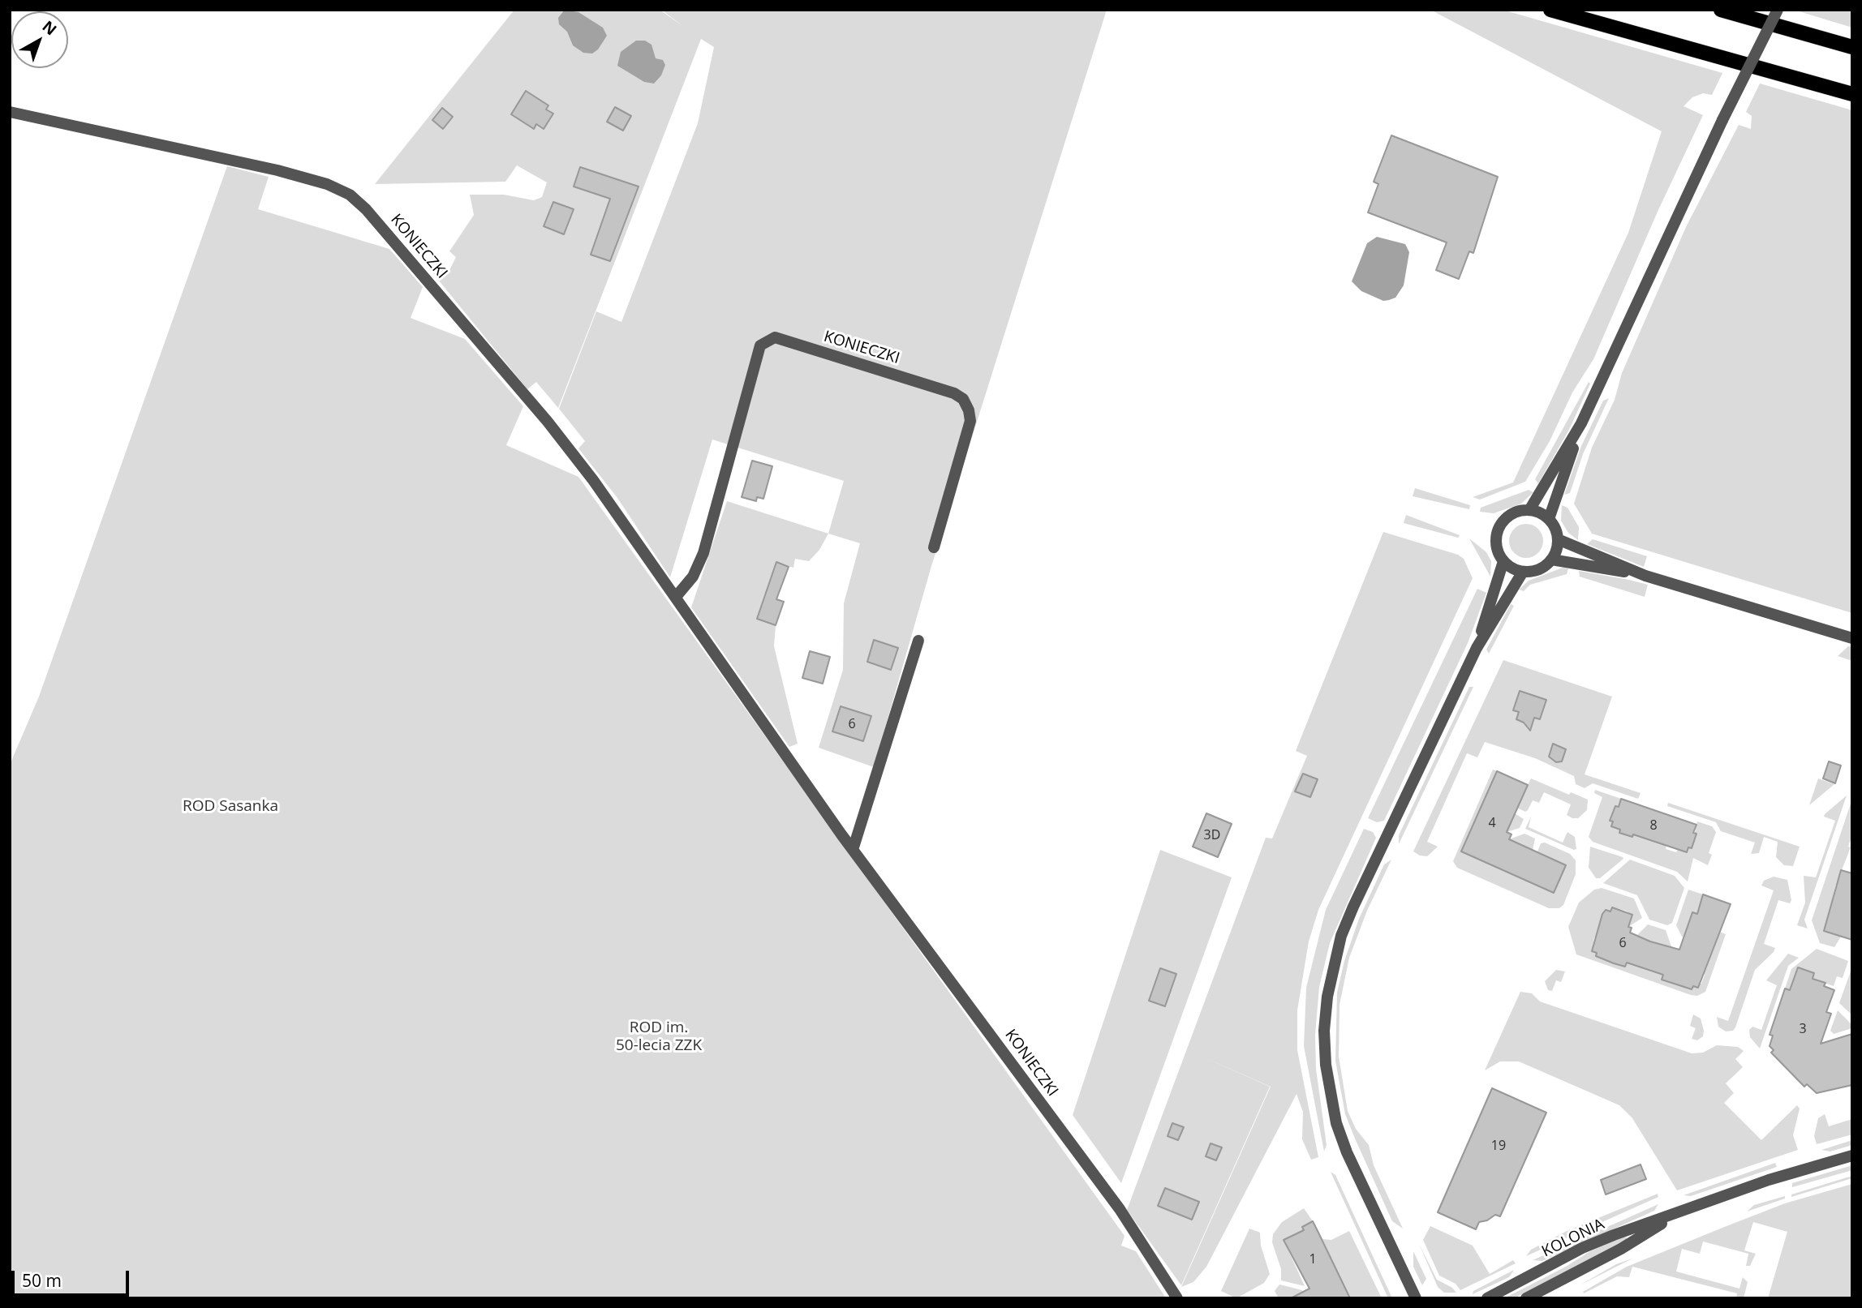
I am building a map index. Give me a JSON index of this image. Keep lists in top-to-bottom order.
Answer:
{
  "streets": {
    "street": ["KONIECZKI", "KOLONIA"]
  },
  "parks": ["ROD Sasanka", "ROD im. 50-lecia ZZK"],
  "house_numbers": [
    "6",
    "4",
    "8",
    "3D",
    "6",
    "3",
    "19",
    "1"
  ],
  "scale_bar": "50 m",
  "north": "top right"
}
